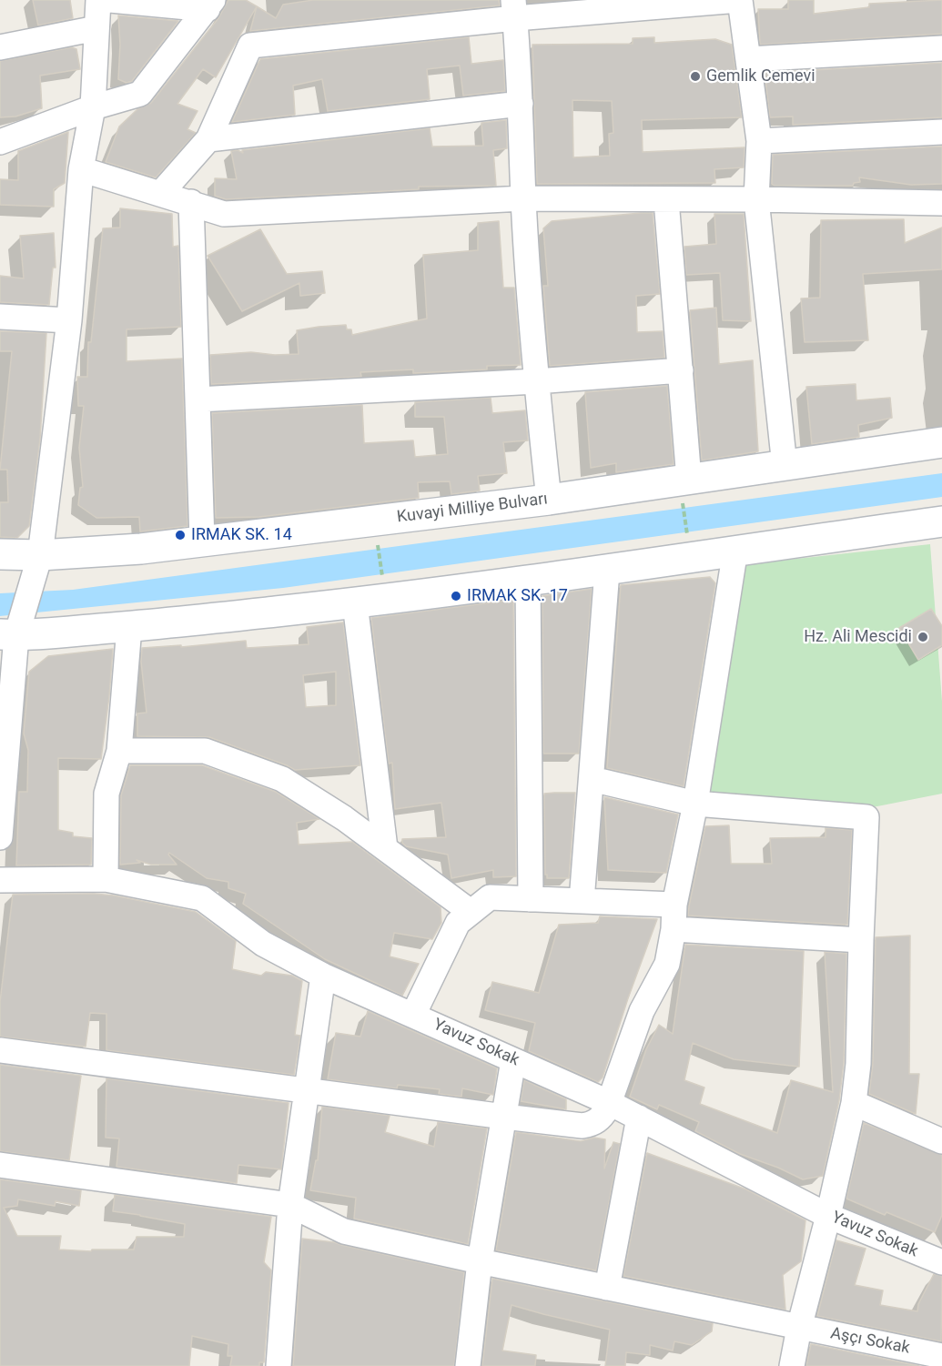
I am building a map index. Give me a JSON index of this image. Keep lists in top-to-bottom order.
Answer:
{
  "streets": {
    "main road": ["Kuvayi Milliye Bulvarı"],
    "street": ["Yavuz Sokak", "Aşçı Sokak"]
  },
  "places": [
    "Gemlik Cemevi",
    "IRMAK SK. 14",
    "IRMAK SK. 17",
    "Hz. Ali Mescidi"
  ]
}
